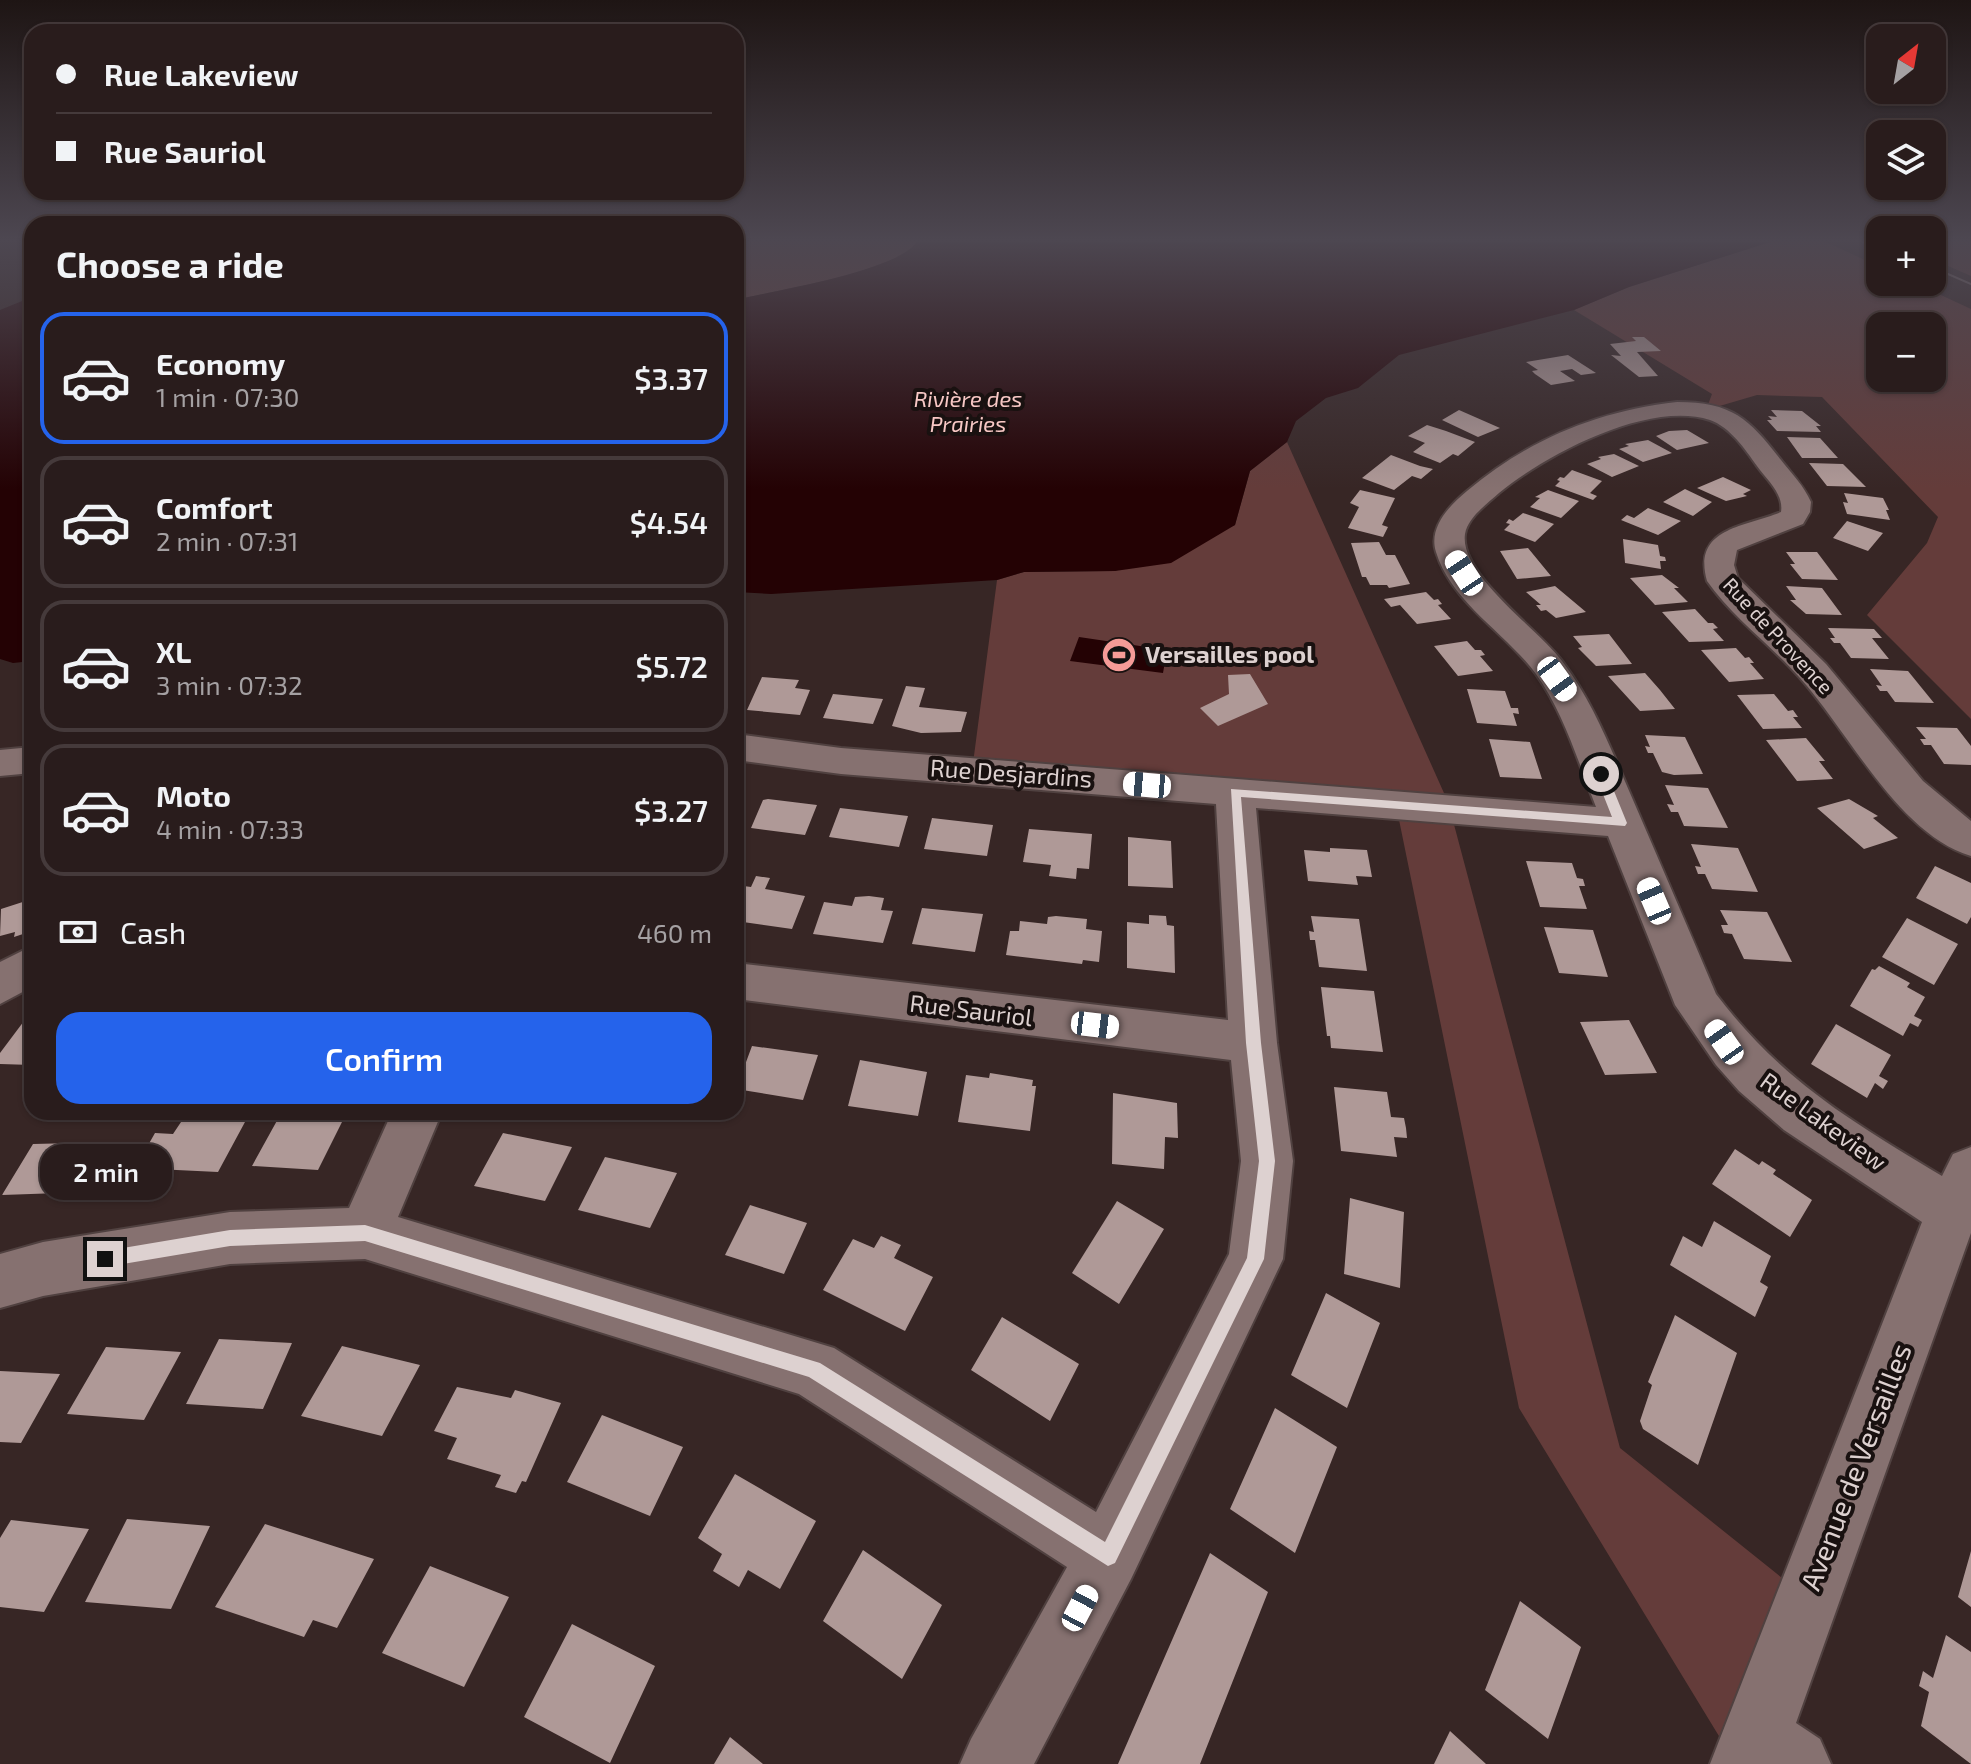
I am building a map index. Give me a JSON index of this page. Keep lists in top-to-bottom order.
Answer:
{
  "streets": {
    "street": [
      "Rue de Provence",
      "Rue Desjardins",
      "Rue Sauriol",
      "Rue Lakeview",
      "Avenue de Versailles"
    ]
  },
  "crossings": [
    ["Rue de Provence", "Rue Lakeview"],
    ["Rue Desjardins", "Rue Lakeview"],
    ["Rue Lakeview", "Avenue de Versailles"]
  ],
  "water": ["Rivière des Prairies"],
  "places": {
    "sports": ["Versailles pool"]
  },
  "north": "top right",
  "page": {
    "map_buttons": ["+", "−"],
    "banner": ["Rue Lakeview", "Rue Sauriol"],
    "heading": "Choose a ride",
    "list": [
      {
        "name": "Economy",
        "note": "1 min · 07:30",
        "value": "$3.37"
      },
      {
        "name": "Comfort",
        "note": "2 min · 07:31",
        "value": "$4.54"
      },
      {
        "name": "XL",
        "note": "3 min · 07:32",
        "value": "$5.72"
      },
      {
        "name": "Moto",
        "note": "4 min · 07:33",
        "value": "$3.27"
      }
    ],
    "pay": ["Cash", "460 m"],
    "buttons": "Confirm",
    "bubble": "2 min"
  }
}
